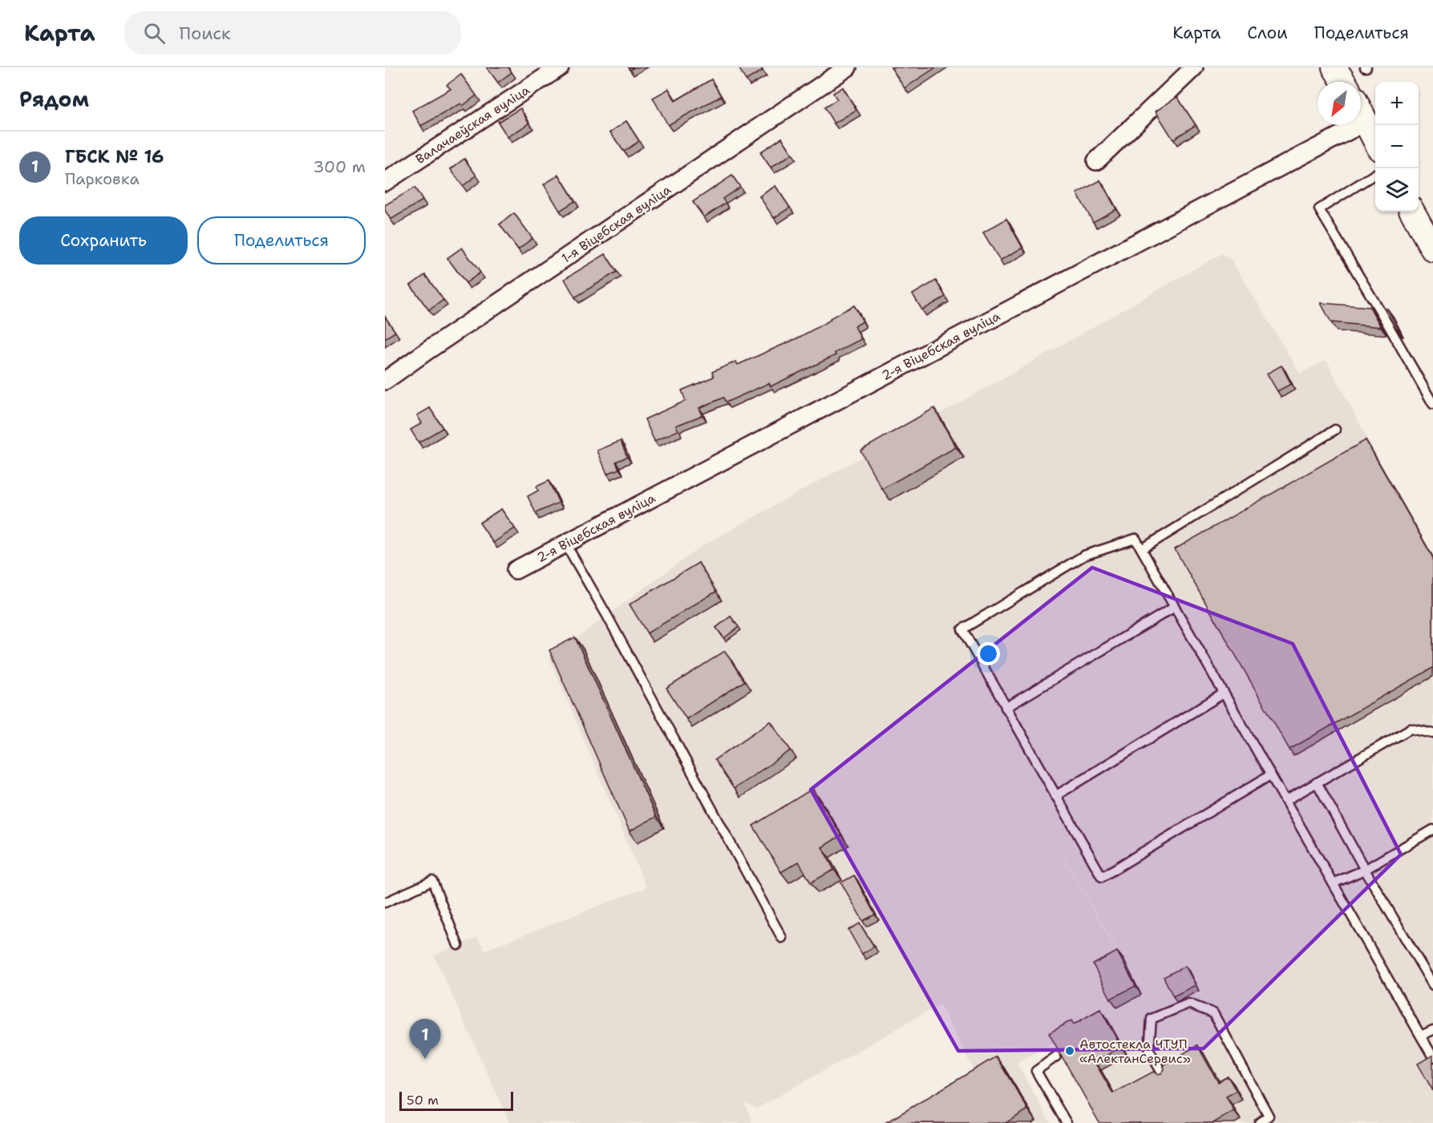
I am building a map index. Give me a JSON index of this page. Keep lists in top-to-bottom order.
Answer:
{
  "streets": {
    "street": ["Валачаеўская вуліца", "1-я Віцебская вуліца", "2-я Віцебская вуліца"]
  },
  "places": ["Автостекла ЧТУП «АлектанСервис»"],
  "scale_bar": "50 m",
  "north": "bottom left",
  "page": {
    "header": "Карта",
    "search": "Поиск",
    "nav": ["Карта", "Слои", "Поделиться"],
    "heading": "Рядом",
    "map_buttons": ["+", "−"],
    "list": [
      {
        "mark": "1",
        "name": "ГБСК № 16",
        "note": "Парковка",
        "value": "300 m"
      }
    ],
    "buttons": ["Сохранить", "Поделиться"],
    "pins": "1",
    "scale": "50 m"
  }
}
